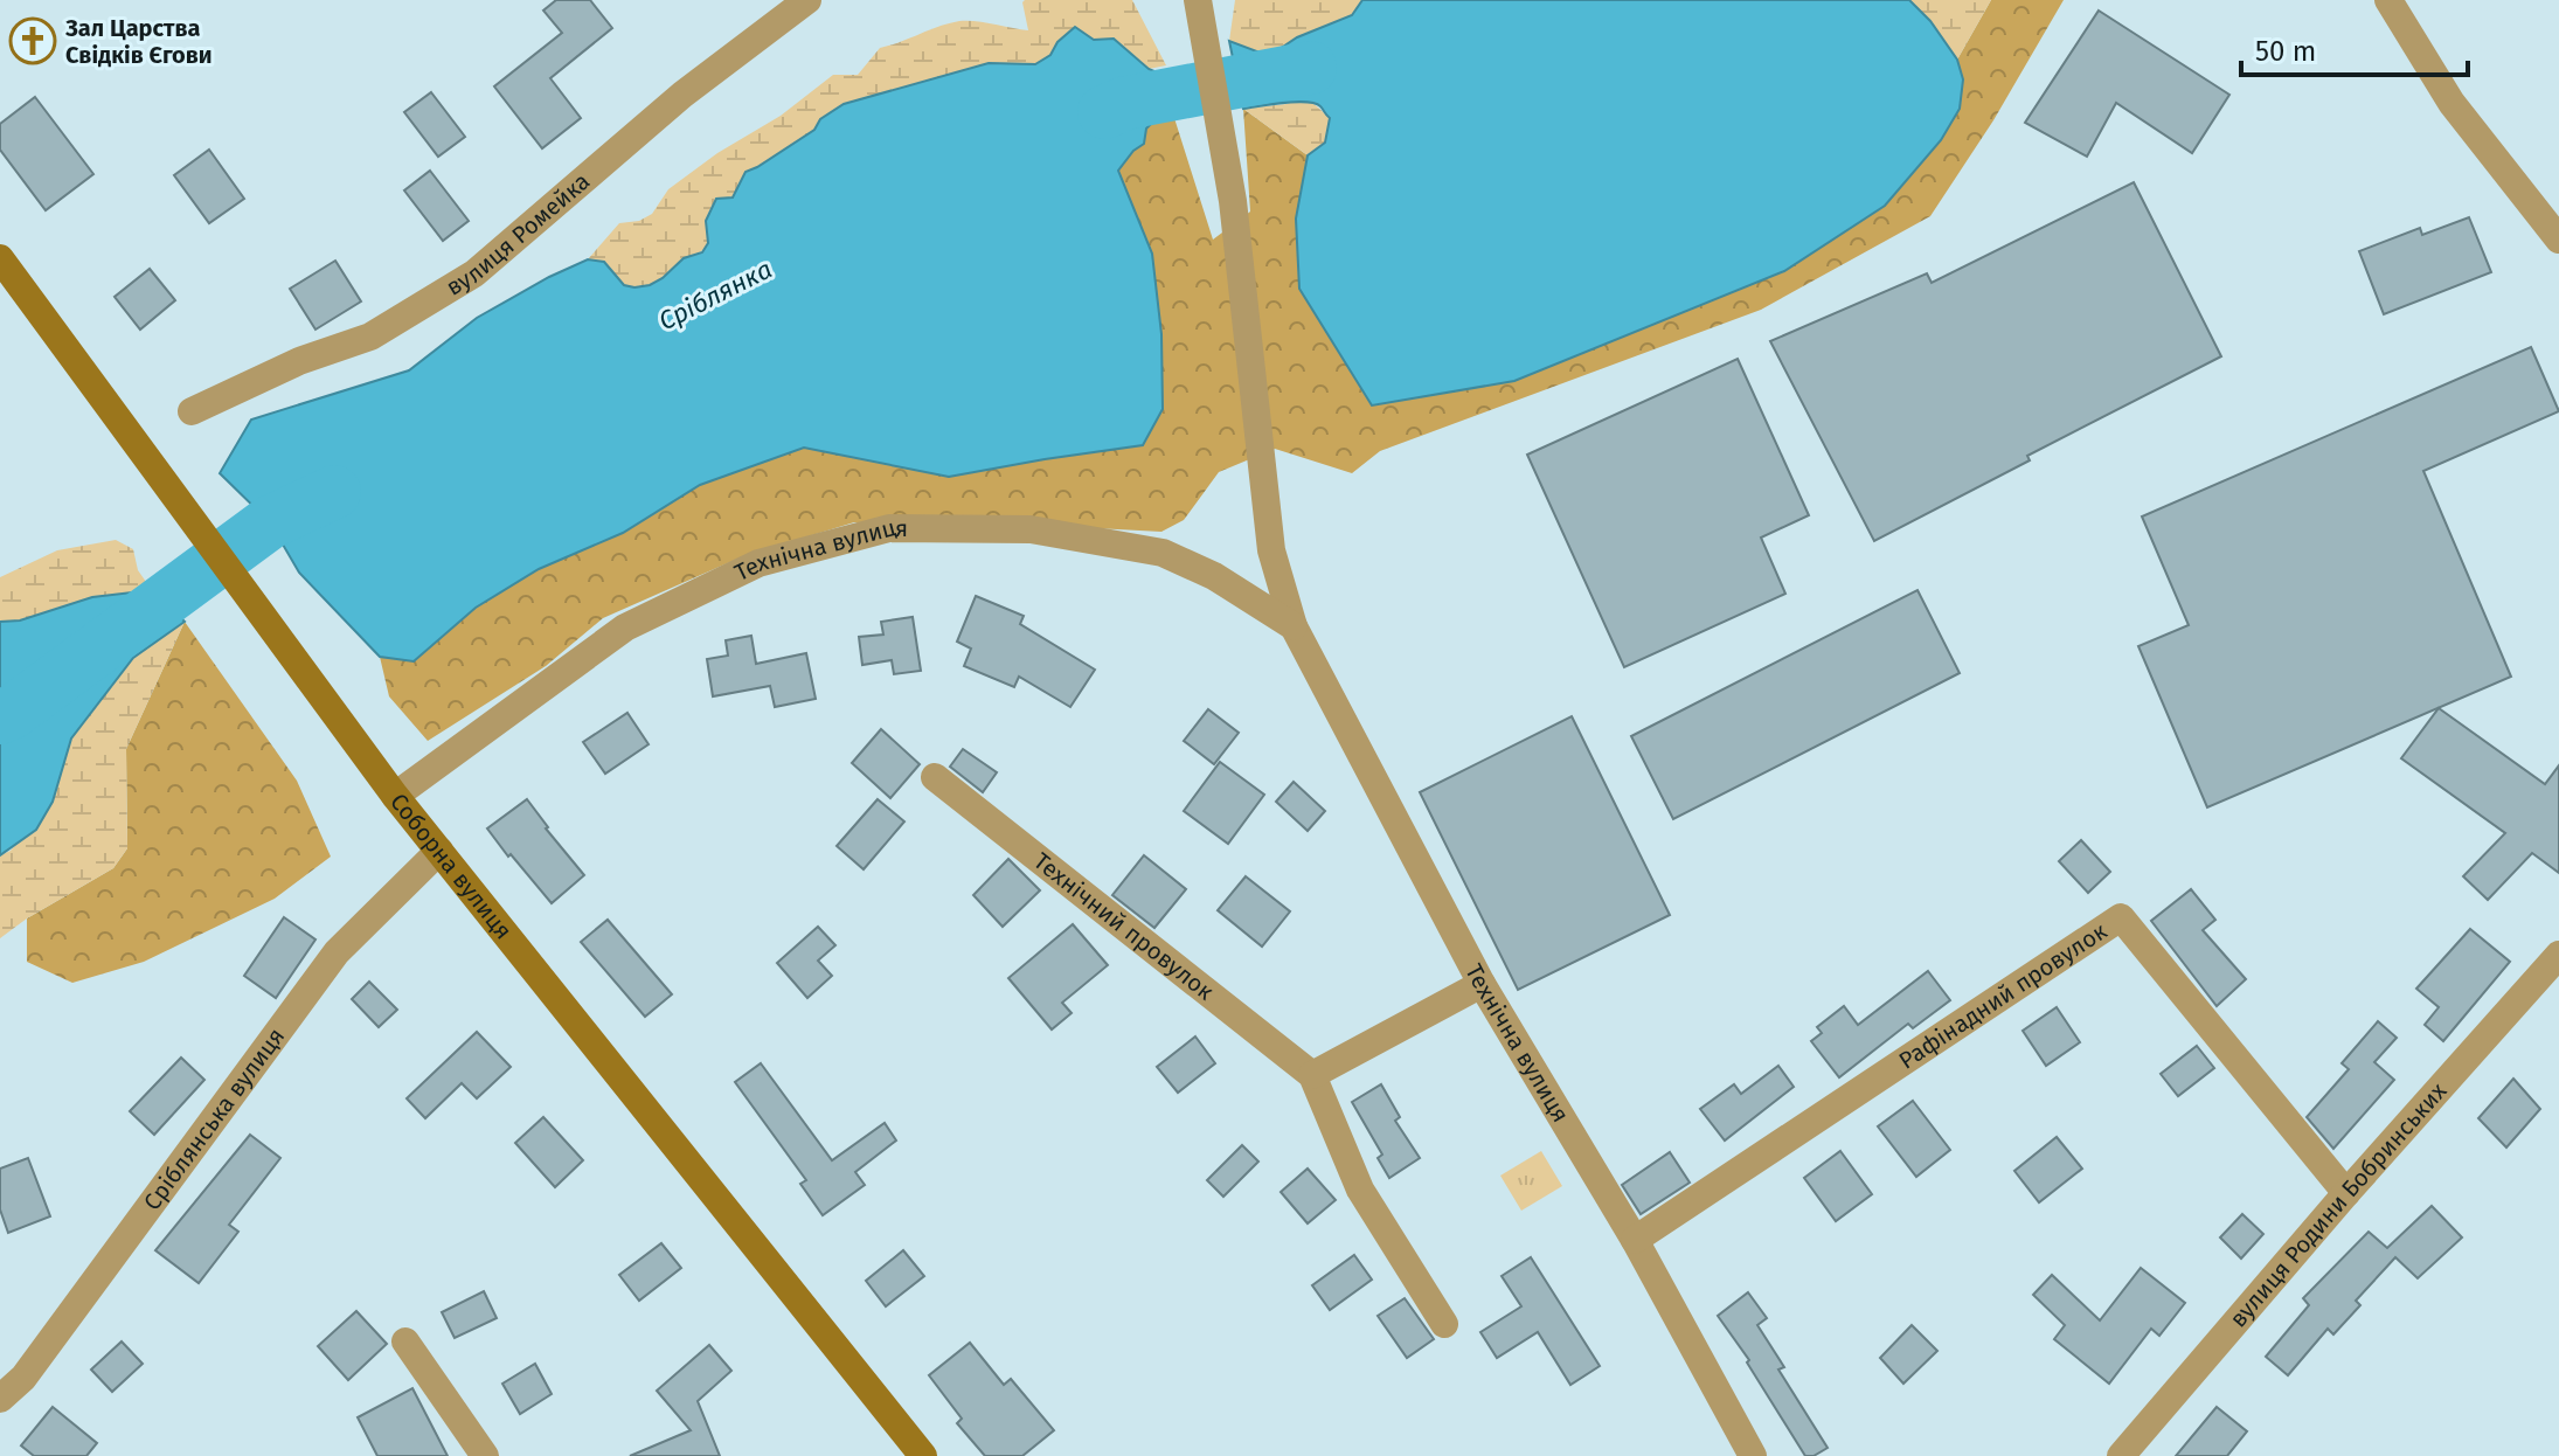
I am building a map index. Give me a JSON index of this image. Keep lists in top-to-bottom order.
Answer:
{
  "streets": {
    "main road": ["Соборна вулиця"],
    "street": [
      "вулиця Ромейка",
      "Технічна вулиця",
      "Технічний провулок",
      "Рафінадний провулок",
      "Сріблянська вулиця",
      "вулиця Родини Бобринських"
    ]
  },
  "crossings": [
    ["Технічна вулиця", "Соборна вулиця"],
    ["Технічна вулиця", "Рафінадний провулок"],
    ["Соборна вулиця", "Сріблянська вулиця"],
    ["Рафінадний провулок", "вулиця Родини Бобринських"]
  ],
  "water": ["Сріблянка"],
  "places": {
    "church": ["Зал Царства Свідків Єгови"]
  },
  "scale_bar": "50 m"
}
